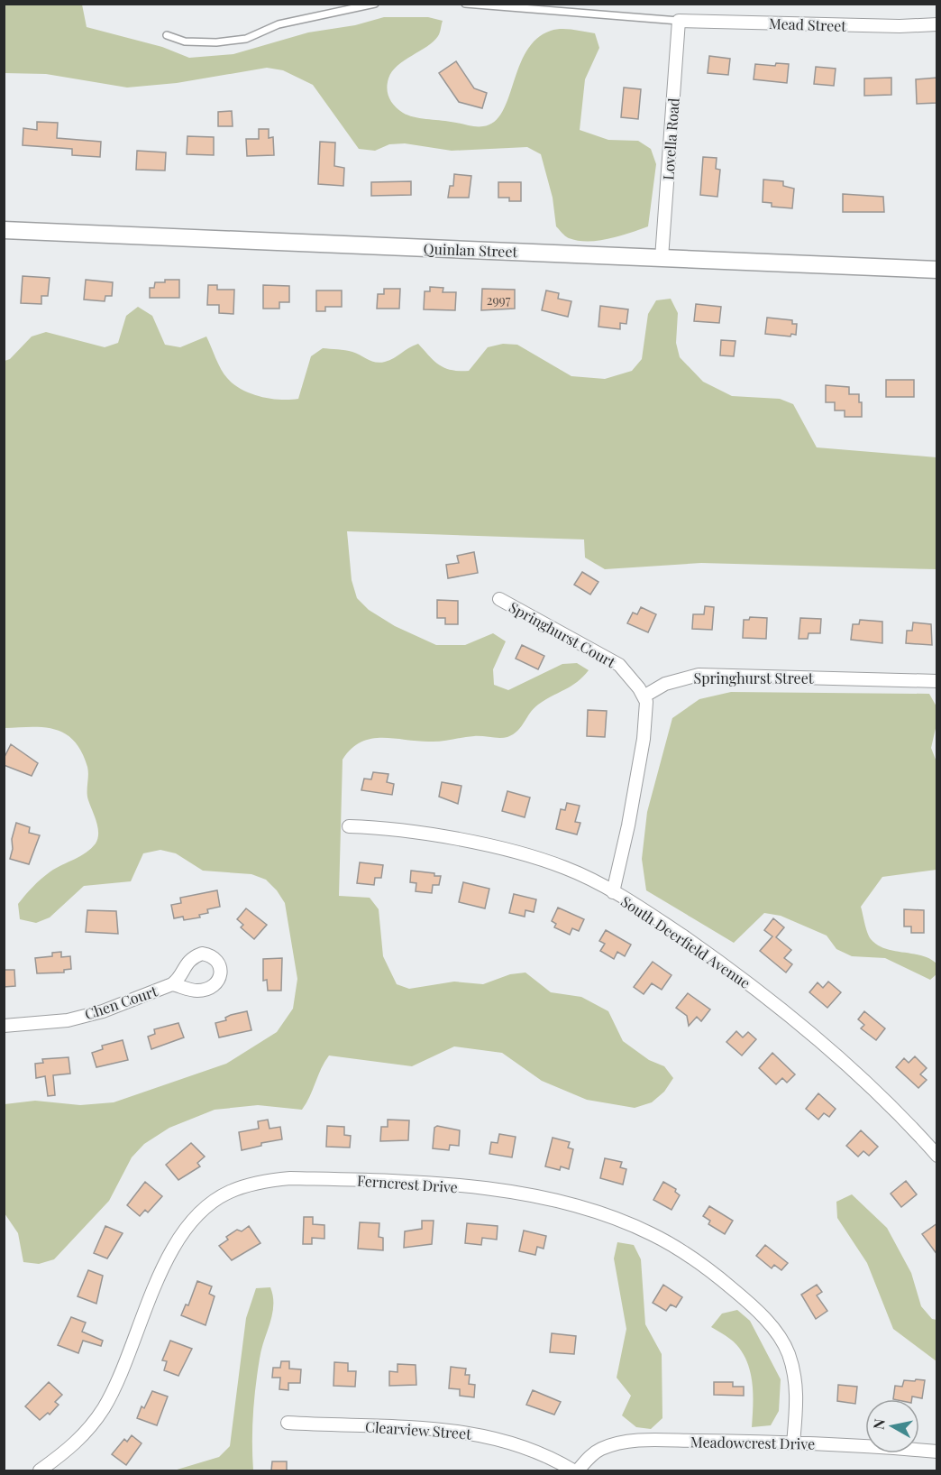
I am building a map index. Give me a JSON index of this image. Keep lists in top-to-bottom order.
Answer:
{
  "streets": {
    "street": [
      "Mead Street",
      "Lovella Road",
      "Quinlan Street",
      "Springhurst Court",
      "Springhurst Street",
      "South Deerfield Avenue",
      "Chen Court",
      "Ferncrest Drive",
      "Clearview Street",
      "Meadowcrest Drive"
    ]
  },
  "crossings": [
    ["Mead Street", "Lovella Road"],
    ["Lovella Road", "Quinlan Street"],
    ["Springhurst Court", "Springhurst Street"],
    ["Ferncrest Drive", "Meadowcrest Drive"]
  ],
  "house_numbers": ["2997"],
  "north": "left"
}
